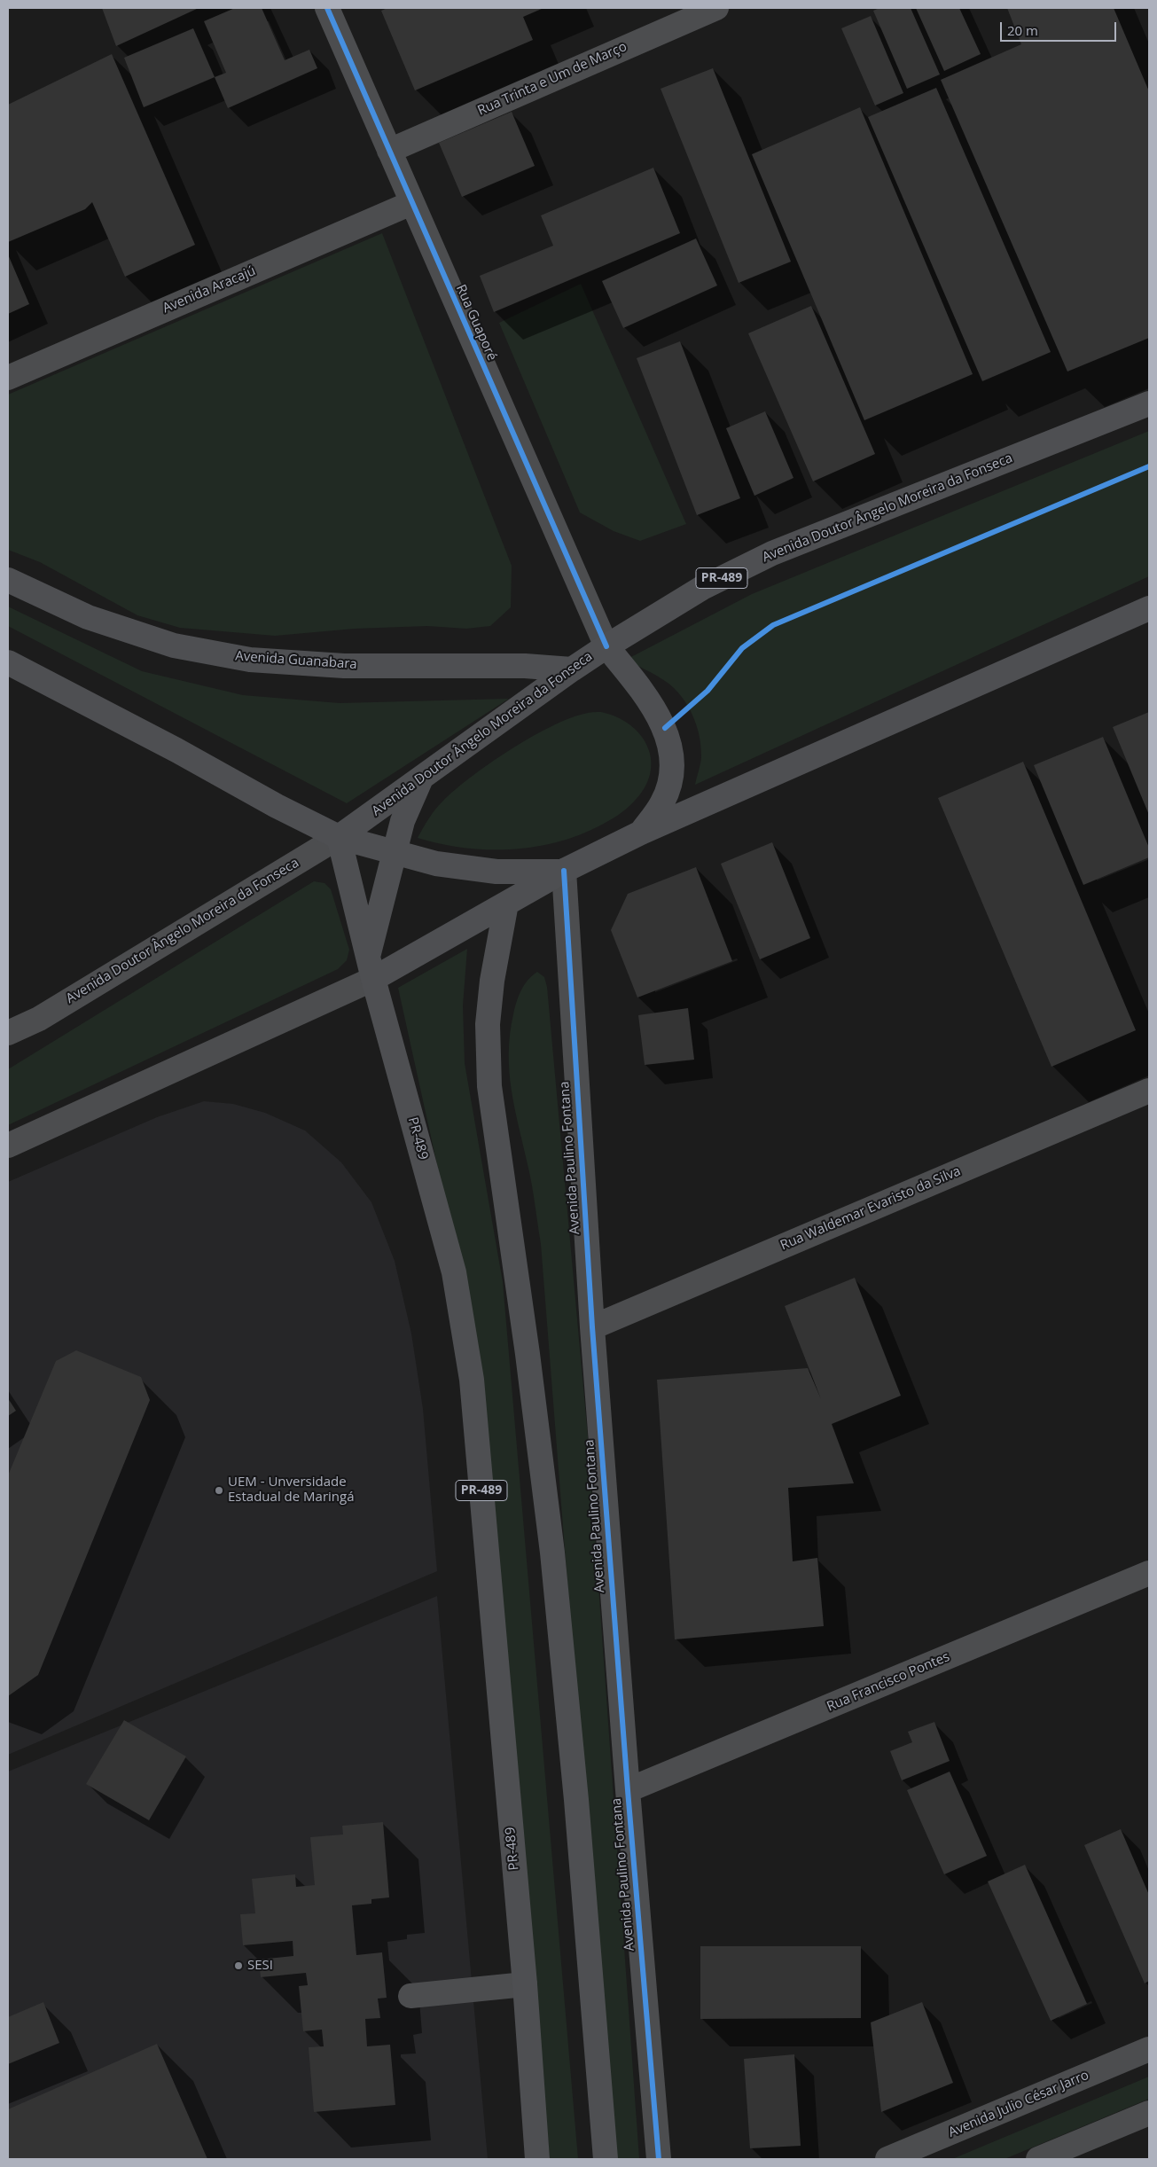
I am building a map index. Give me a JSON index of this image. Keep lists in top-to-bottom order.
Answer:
{
  "streets": {
    "main road": ["Avenida Doutor Ângelo Moreira da Fonseca", "PR-489", "Avenida Guanabara"],
    "street": [
      "Rua Trinta e Um de Março",
      "Avenida Aracajú",
      "Rua Guaporé",
      "Avenida Paulino Fontana",
      "Rua Waldemar Evaristo da Silva",
      "Rua Francisco Pontes",
      "Avenida Julio César Jarro"
    ]
  },
  "crossings": [
    ["Rua Trinta e Um de Março", "Rua Guaporé"],
    ["Avenida Aracajú", "Rua Guaporé"],
    ["Rua Guaporé", "Avenida Doutor Ângelo Moreira da Fonseca"],
    ["Avenida Doutor Ângelo Moreira da Fonseca", "PR-489"],
    ["Avenida Doutor Ângelo Moreira da Fonseca", "Avenida Guanabara"],
    ["Avenida Paulino Fontana", "Rua Waldemar Evaristo da Silva"],
    ["Avenida Paulino Fontana", "Rua Francisco Pontes"]
  ],
  "places": ["UEM - Unversidade Estadual de Maringá", "SESI"],
  "scale_bar": "20 m"
}
